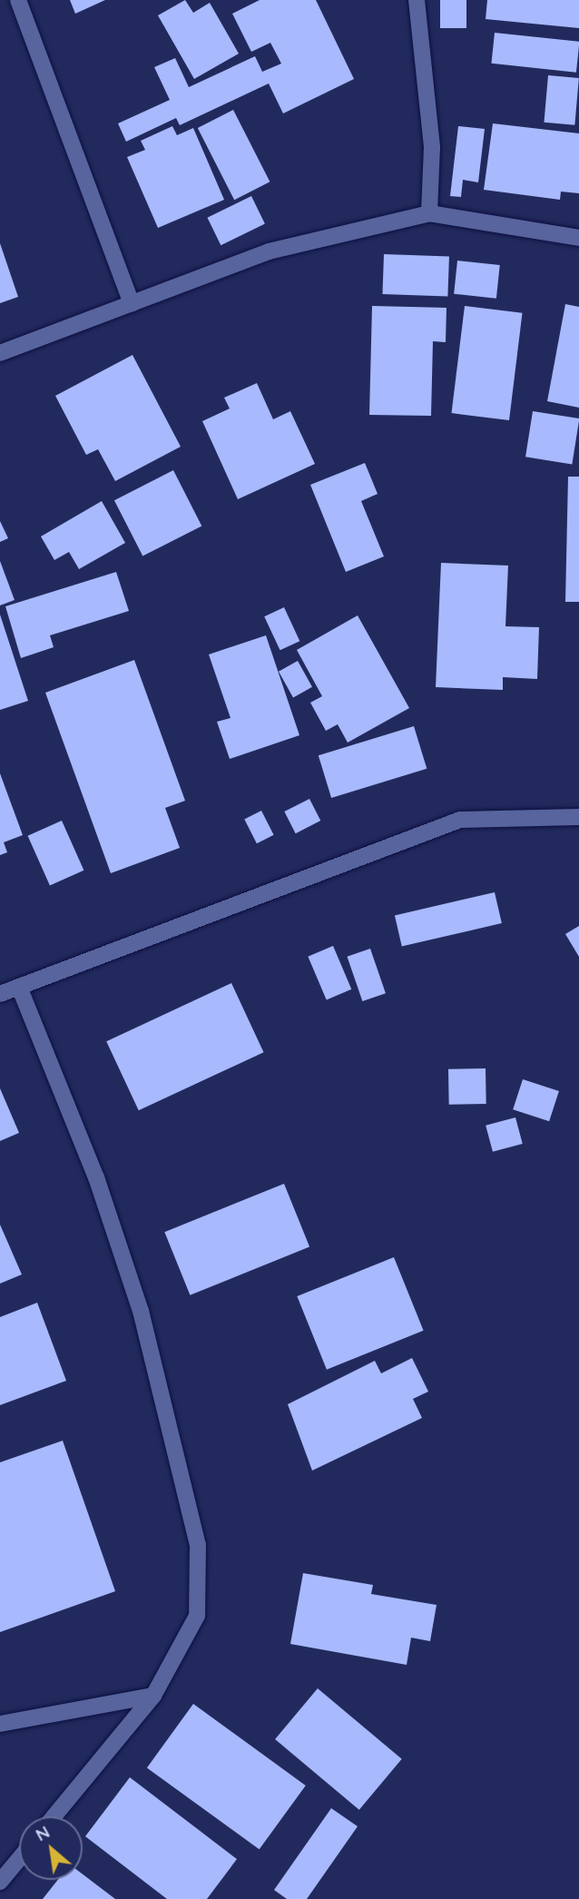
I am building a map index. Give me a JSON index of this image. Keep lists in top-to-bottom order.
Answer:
{
  "north": "top left"
}
